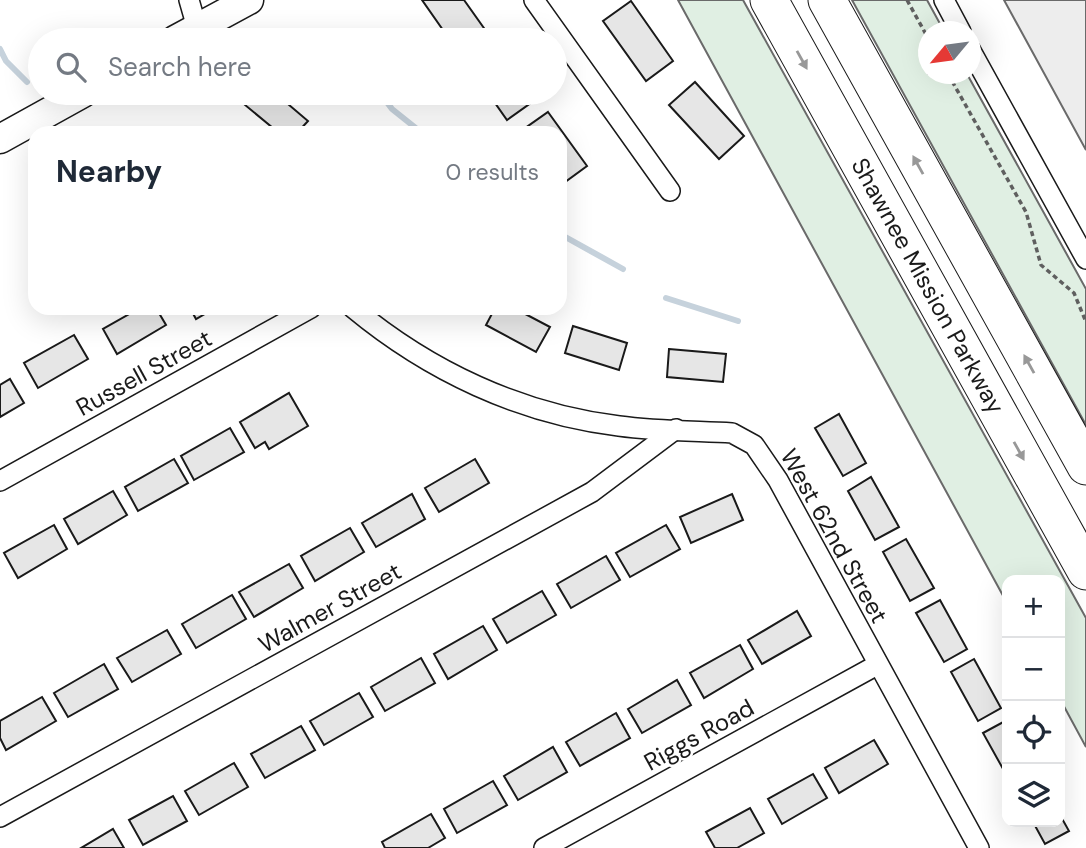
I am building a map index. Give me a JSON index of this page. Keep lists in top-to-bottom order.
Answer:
{
  "streets": {
    "highway": ["Shawnee Mission Parkway"],
    "street": [
      "Russell Street",
      "West 62nd Street",
      "Walmer Street",
      "Riggs Road"
    ]
  },
  "crossings": [
    ["West 62nd Street", "Walmer Street"],
    ["West 62nd Street", "Riggs Road"]
  ],
  "north": "bottom left",
  "page": {
    "search": "Search here",
    "heading": ["Nearby", "0 results"],
    "map_buttons": ["+", "−"]
  }
}
